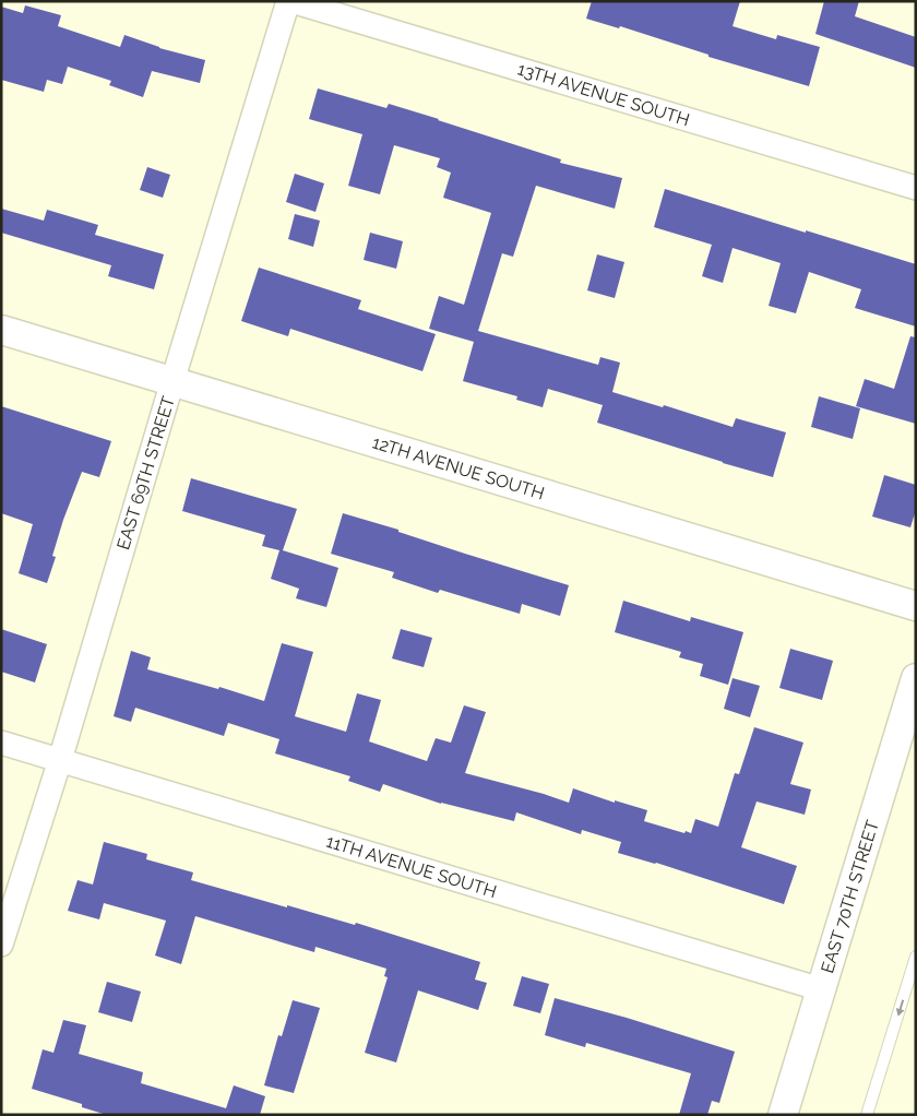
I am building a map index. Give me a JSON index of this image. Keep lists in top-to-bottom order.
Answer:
{
  "streets": {
    "street": [
      "13TH AVENUE SOUTH",
      "12TH AVENUE SOUTH",
      "EAST 69TH STREET",
      "11TH AVENUE SOUTH",
      "EAST 70TH STREET"
    ]
  },
  "crossings": [
    ["13TH AVENUE SOUTH", "EAST 69TH STREET"],
    ["12TH AVENUE SOUTH", "EAST 69TH STREET"],
    ["EAST 69TH STREET", "11TH AVENUE SOUTH"],
    ["11TH AVENUE SOUTH", "EAST 70TH STREET"]
  ]
}
